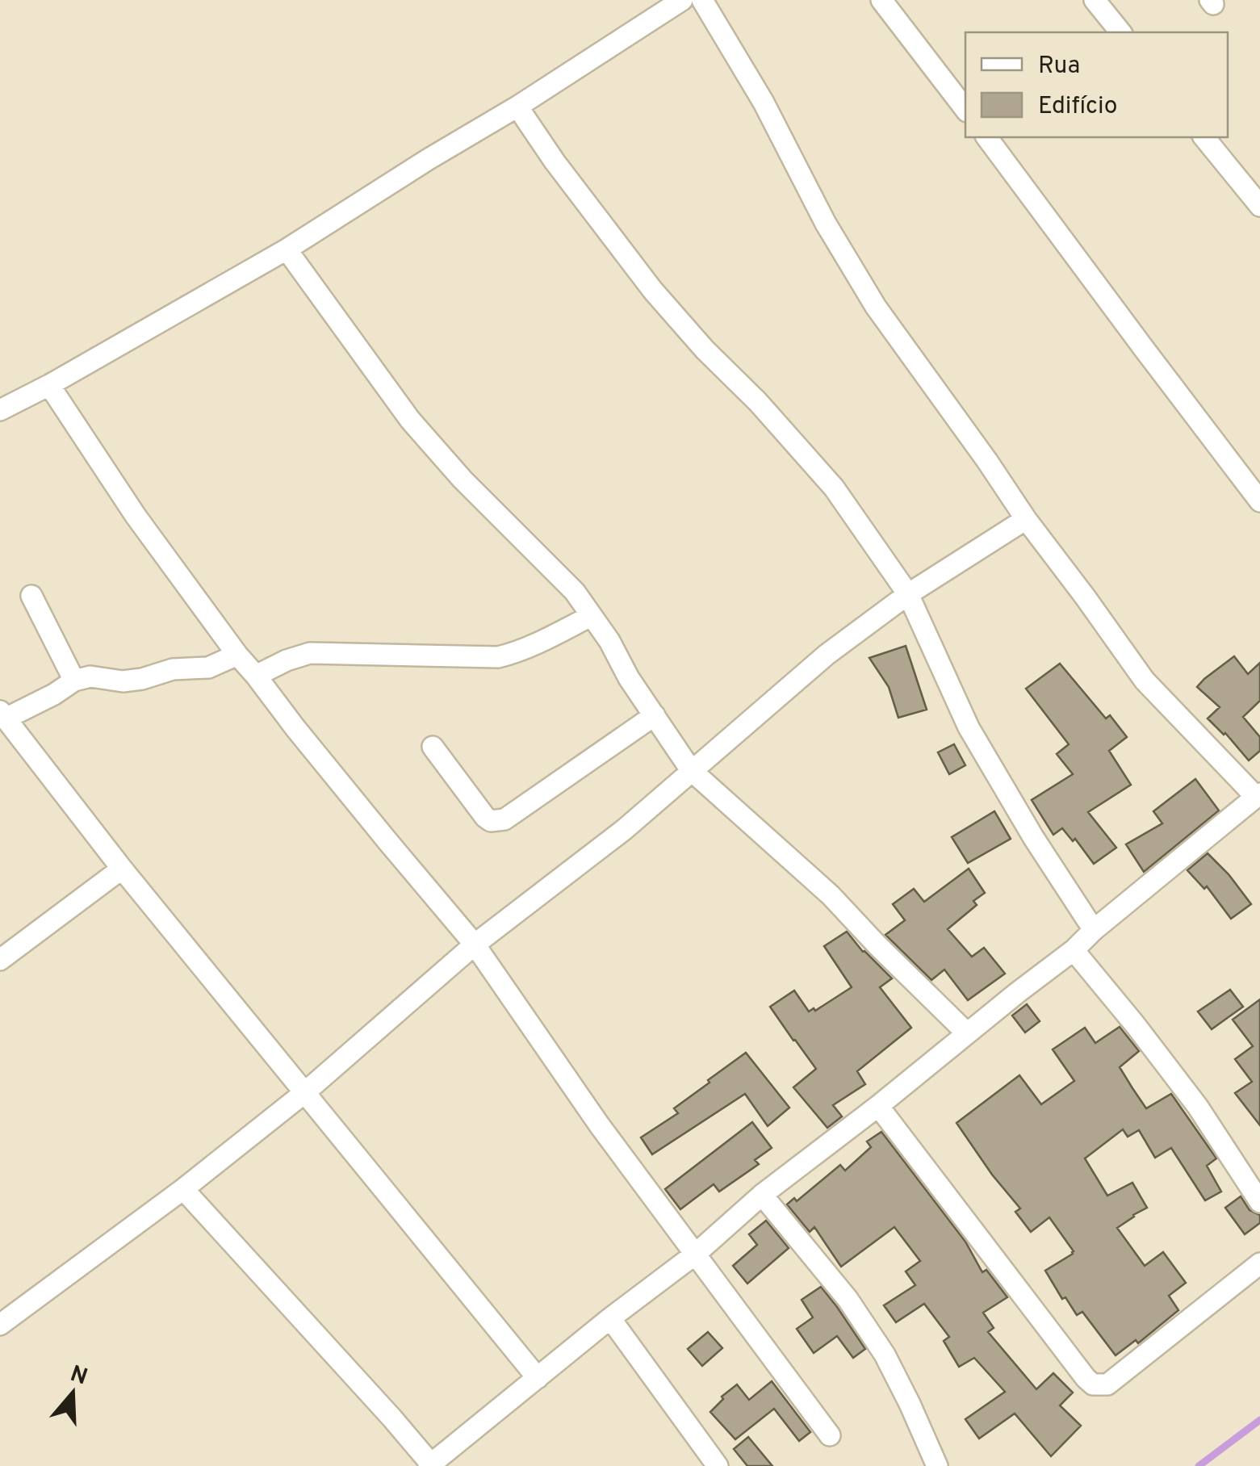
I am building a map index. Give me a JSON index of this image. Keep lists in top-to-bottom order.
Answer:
{
  "legend": ["Rua", "Edifício"],
  "north": "top"
}
